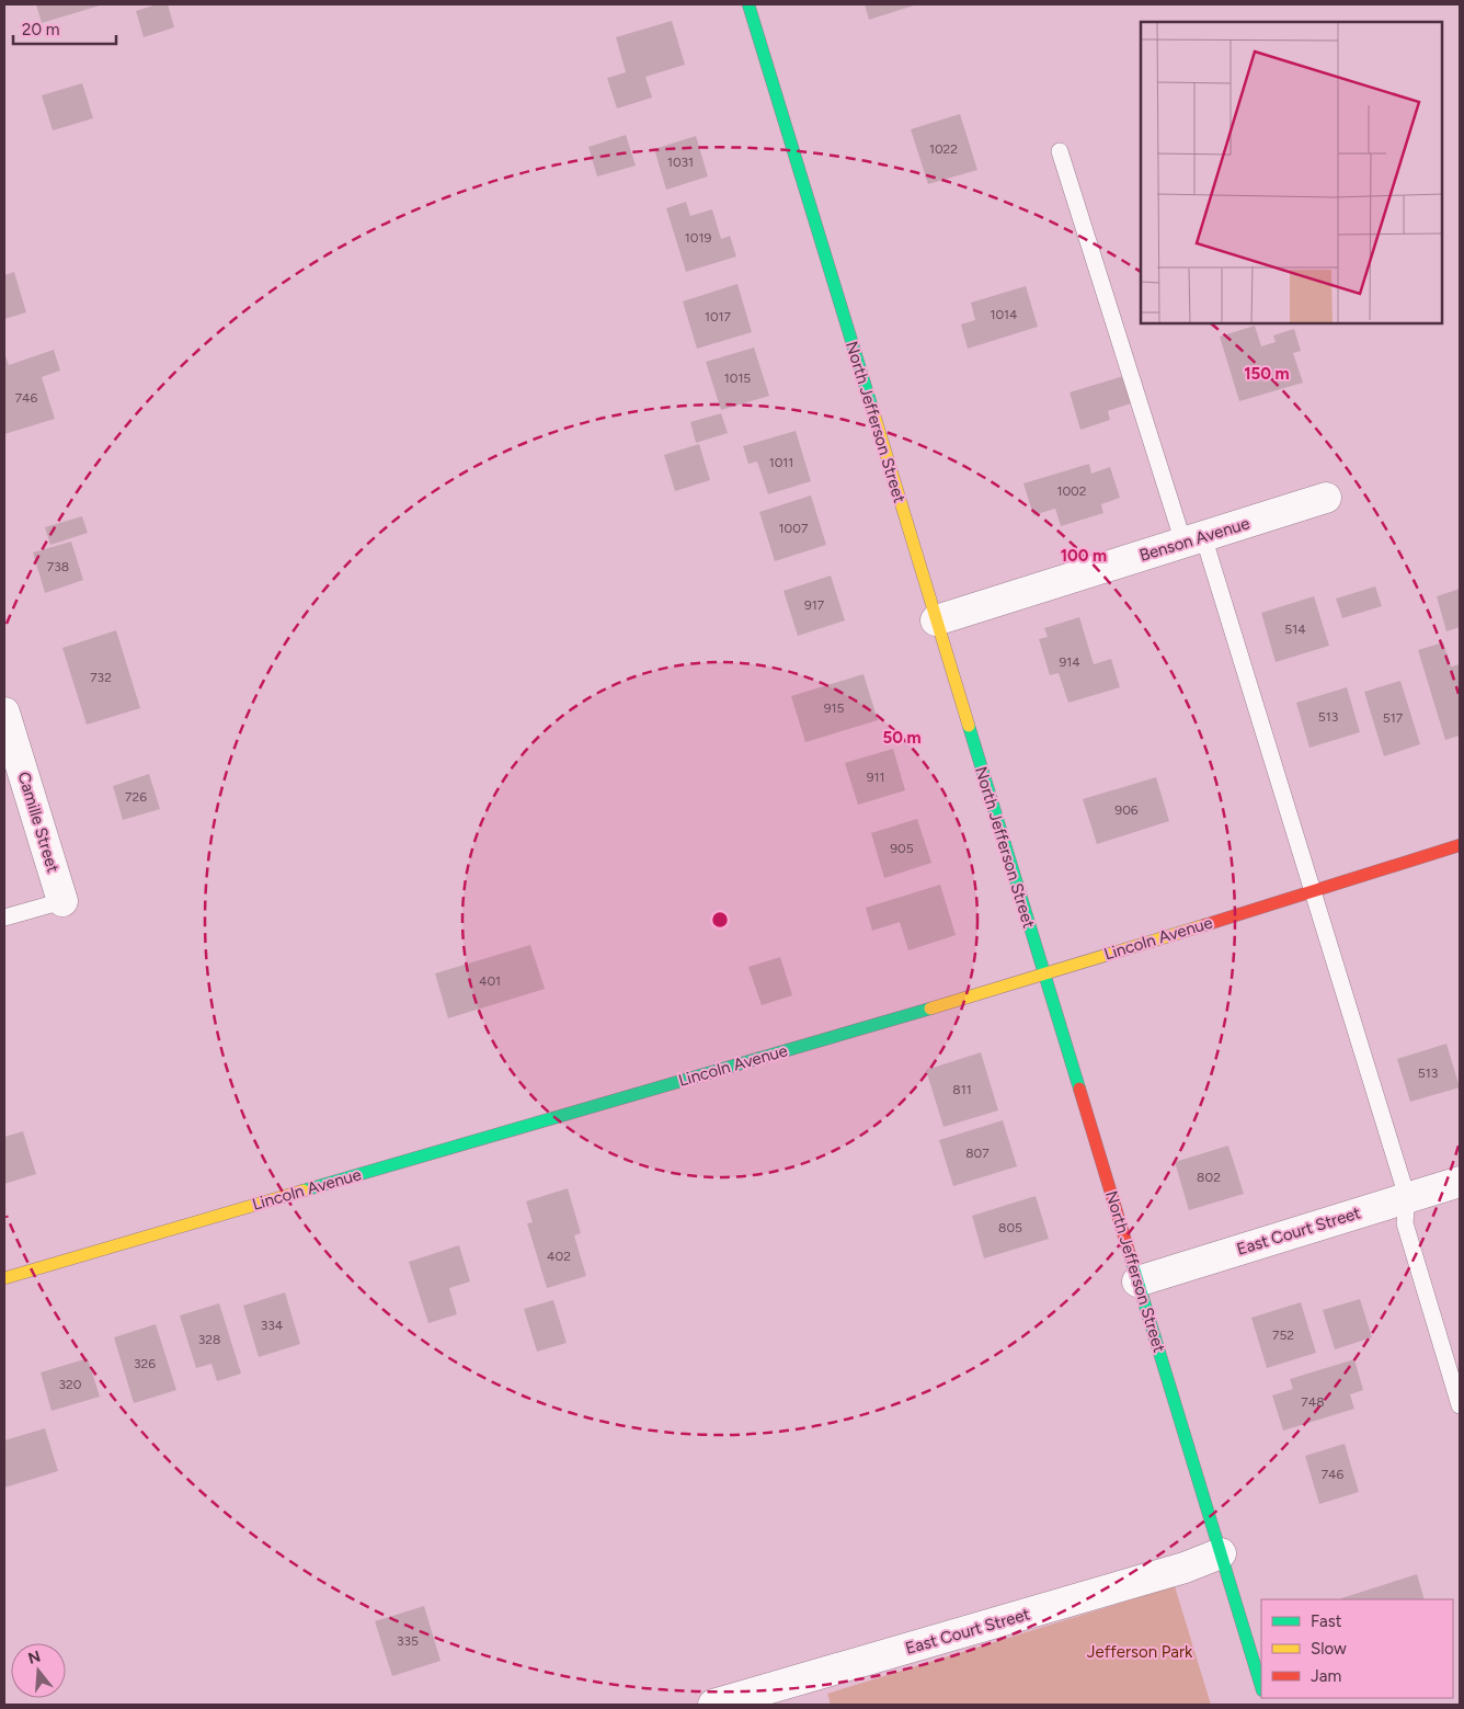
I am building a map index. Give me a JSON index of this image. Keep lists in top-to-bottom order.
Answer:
{
  "streets": {
    "main road": ["North Jefferson Street", "Lincoln Avenue"],
    "street": ["Benson Avenue", "Camille Street", "East Court Street"]
  },
  "crossings": [
    ["North Jefferson Street", "Benson Avenue"],
    ["North Jefferson Street", "Lincoln Avenue"],
    ["North Jefferson Street", "East Court Street"]
  ],
  "parks": ["Jefferson Park"],
  "house_numbers": [
    "1022",
    "1031",
    "1019",
    "1014",
    "1017",
    "1015",
    "746",
    "1011",
    "1002",
    "1007",
    "738",
    "917",
    "514",
    "914",
    "732",
    "915",
    "513",
    "517",
    "911",
    "726",
    "906",
    "905",
    "401",
    "513",
    "811",
    "807",
    "802",
    "805",
    "402",
    "334",
    "752",
    "328",
    "326",
    "320",
    "748",
    "746",
    "335"
  ],
  "legend": ["Fast", "Slow", "Jam"],
  "scale_bar": "20 m",
  "north": "top",
  "rings": ["150 m", "100 m", "50 m"]
}
